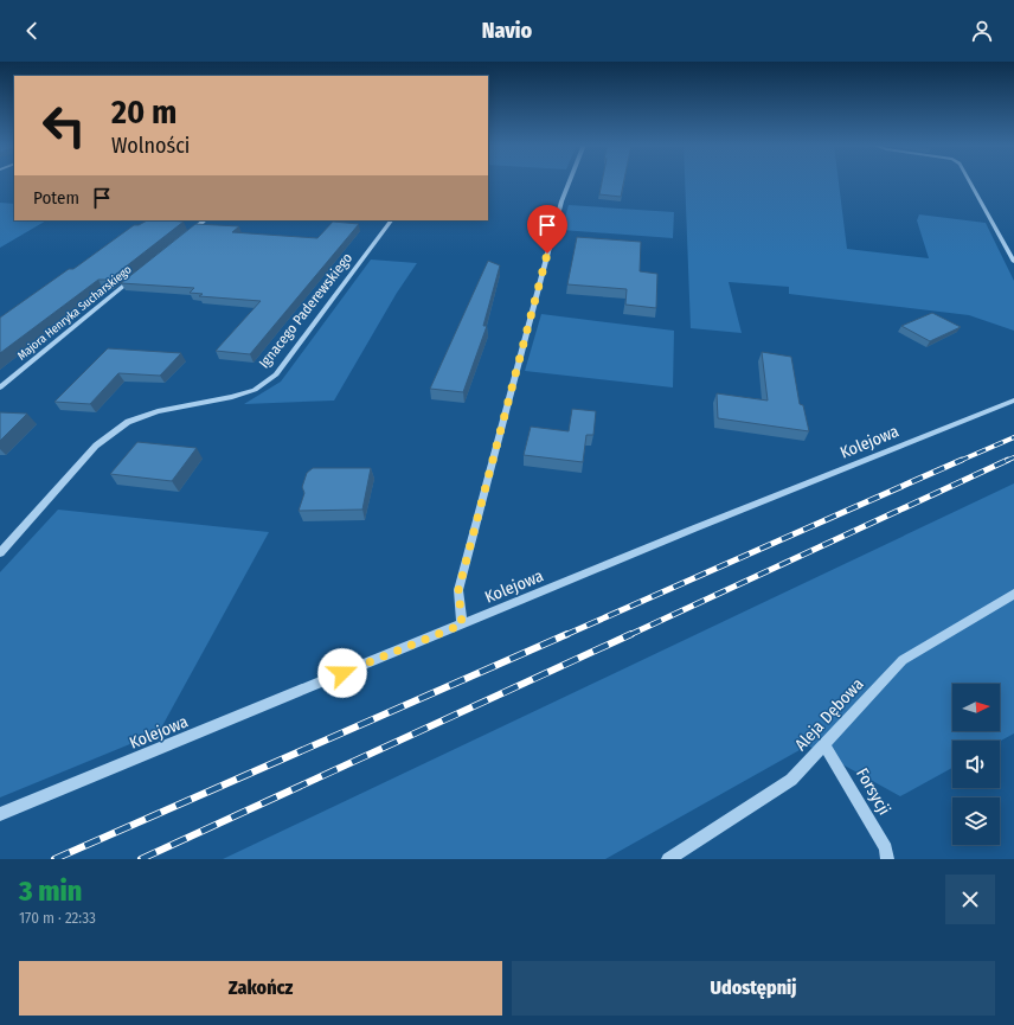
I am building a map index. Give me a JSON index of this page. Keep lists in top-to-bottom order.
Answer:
{
  "streets": {
    "street": [
      "Ignacego Paderewskiego",
      "Majora Henryka Sucharskiego",
      "Kolejowa",
      "Aleja Dębowa",
      "Forsycji"
    ]
  },
  "crossings": [
    ["Aleja Dębowa", "Forsycji"]
  ],
  "north": "right",
  "page": {
    "header": "Navio",
    "turn": ["20 m", "Wolności"],
    "then": "Potem",
    "heading": ["3 min", "170 m · 22:33"],
    "buttons": ["Zakończ", "Udostępnij"]
  }
}
